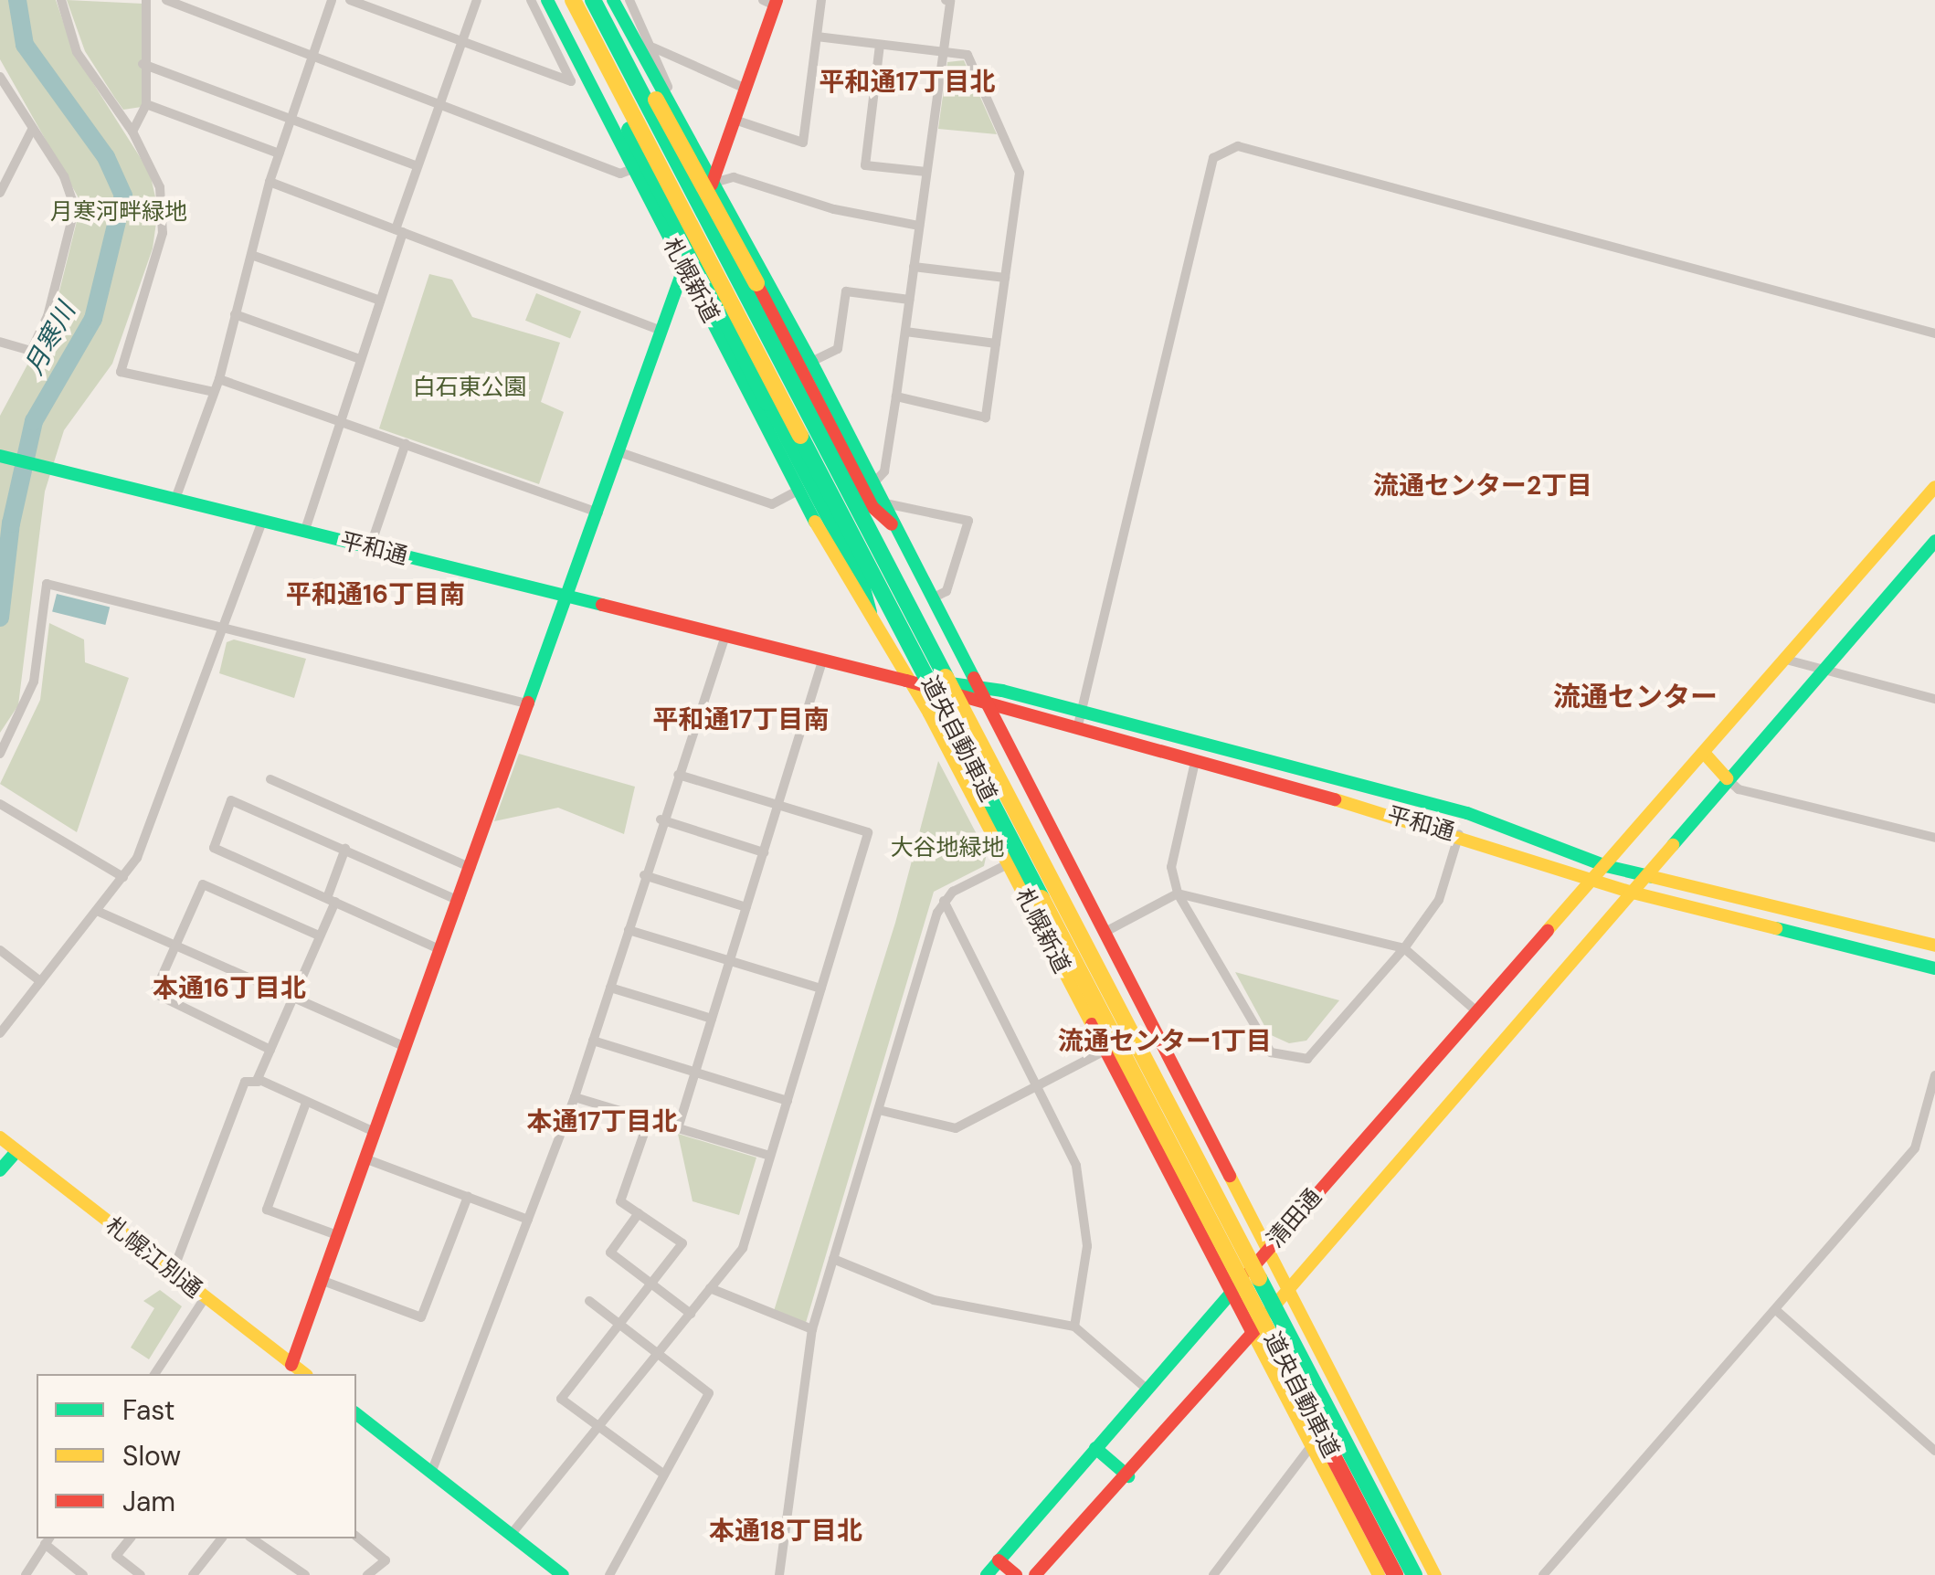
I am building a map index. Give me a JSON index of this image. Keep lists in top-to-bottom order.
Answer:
{
  "streets": {
    "main road": [
      "札幌新道",
      "平和通",
      "道央自動車道",
      "清田通",
      "札幌江別通"
    ]
  },
  "crossings": [
    ["札幌新道", "平和通"],
    ["札幌新道", "清田通"],
    ["平和通", "清田通"]
  ],
  "districts": [
    "平和通17丁目北",
    "流通センター2丁目",
    "平和通16丁目南",
    "流通センター",
    "平和通17丁目南",
    "本通16丁目北",
    "流通センター1丁目",
    "本通17丁目北",
    "本通18丁目北"
  ],
  "water": ["月寒川"],
  "parks": ["月寒河畔緑地", "白石東公園", "大谷地緑地"],
  "legend": ["Fast", "Slow", "Jam"]
}
